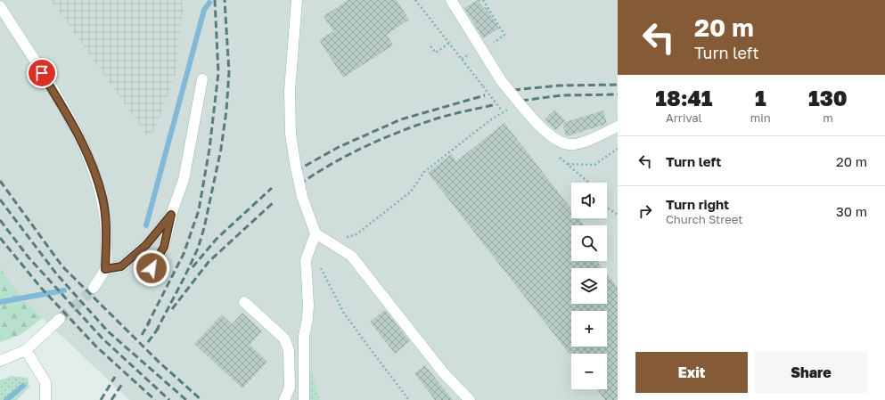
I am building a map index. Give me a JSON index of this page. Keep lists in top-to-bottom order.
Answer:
{
  "page": {
    "turn": ["20 m", "Turn left"],
    "eta": [
      "18:41",
      "Arrival",
      "1",
      "min",
      "130",
      "m"
    ],
    "list": [
      {
        "name": "Turn left",
        "value": "20 m"
      },
      {
        "name": "Turn right",
        "note": "Church Street",
        "value": "30 m"
      }
    ],
    "map_buttons": ["+", "−"],
    "buttons": ["Exit", "Share"]
  }
}
